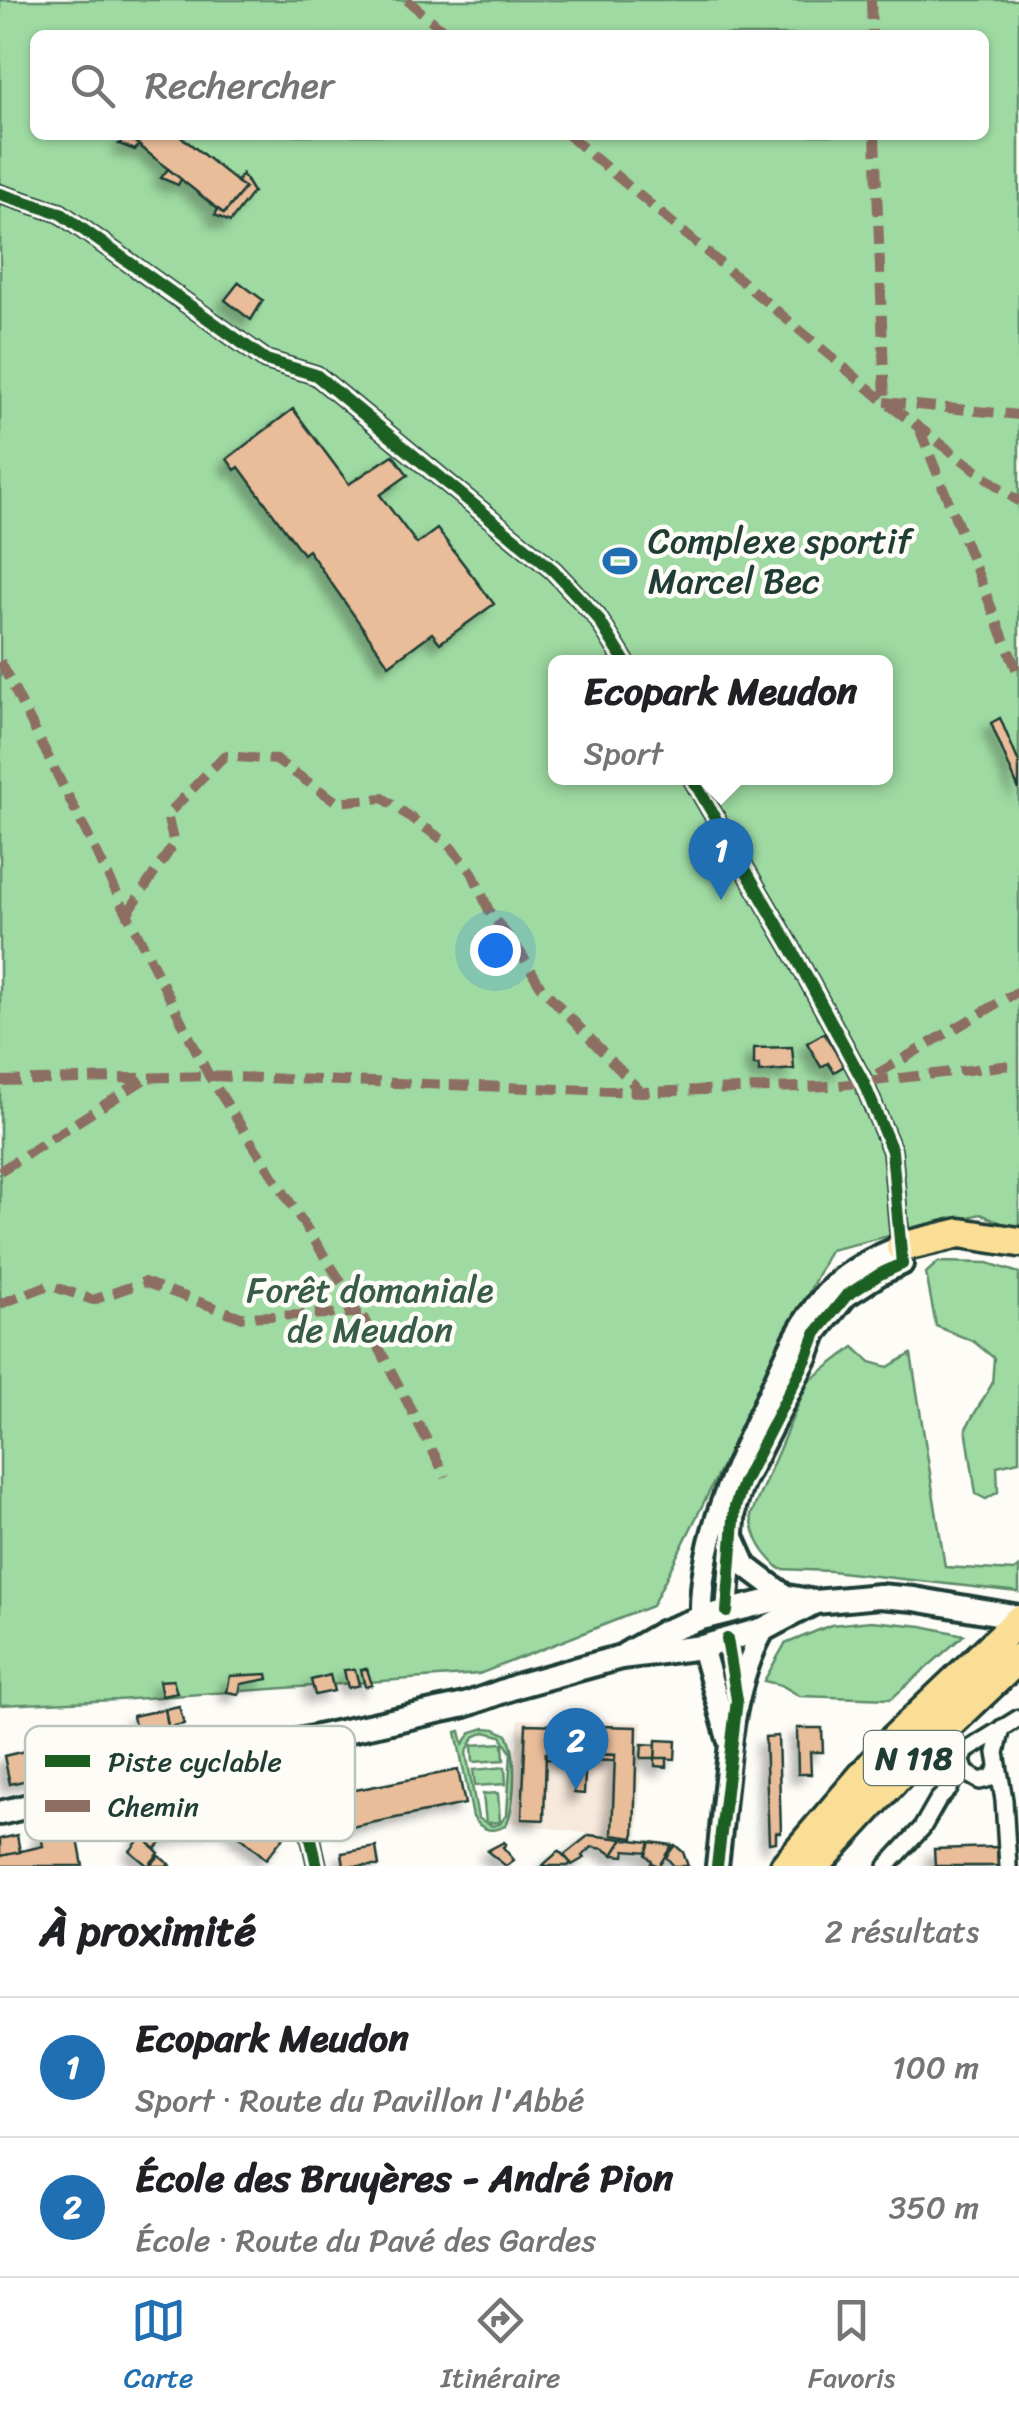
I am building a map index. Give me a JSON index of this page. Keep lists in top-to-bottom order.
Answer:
{
  "streets": {
    "highway": ["N 118"]
  },
  "parks": ["Forêt domaniale de Meudon"],
  "places": {
    "sports": ["Complexe sportif Marcel Bec"]
  },
  "legend": ["Piste cyclable", "Chemin"],
  "page": {
    "search": "Rechercher",
    "popup": ["Ecopark Meudon", "Sport"],
    "pins": ["1", "2"],
    "heading": ["À proximité", "2 résultats"],
    "list": [
      {
        "mark": "1",
        "name": "Ecopark Meudon",
        "note": "Sport · Route du Pavillon l'Abbé",
        "value": "100 m"
      },
      {
        "mark": "2",
        "name": "École des Bruyères - André Pion",
        "note": "École · Route du Pavé des Gardes",
        "value": "350 m"
      }
    ],
    "nav": ["Carte", "Itinéraire", "Favoris"]
  }
}
